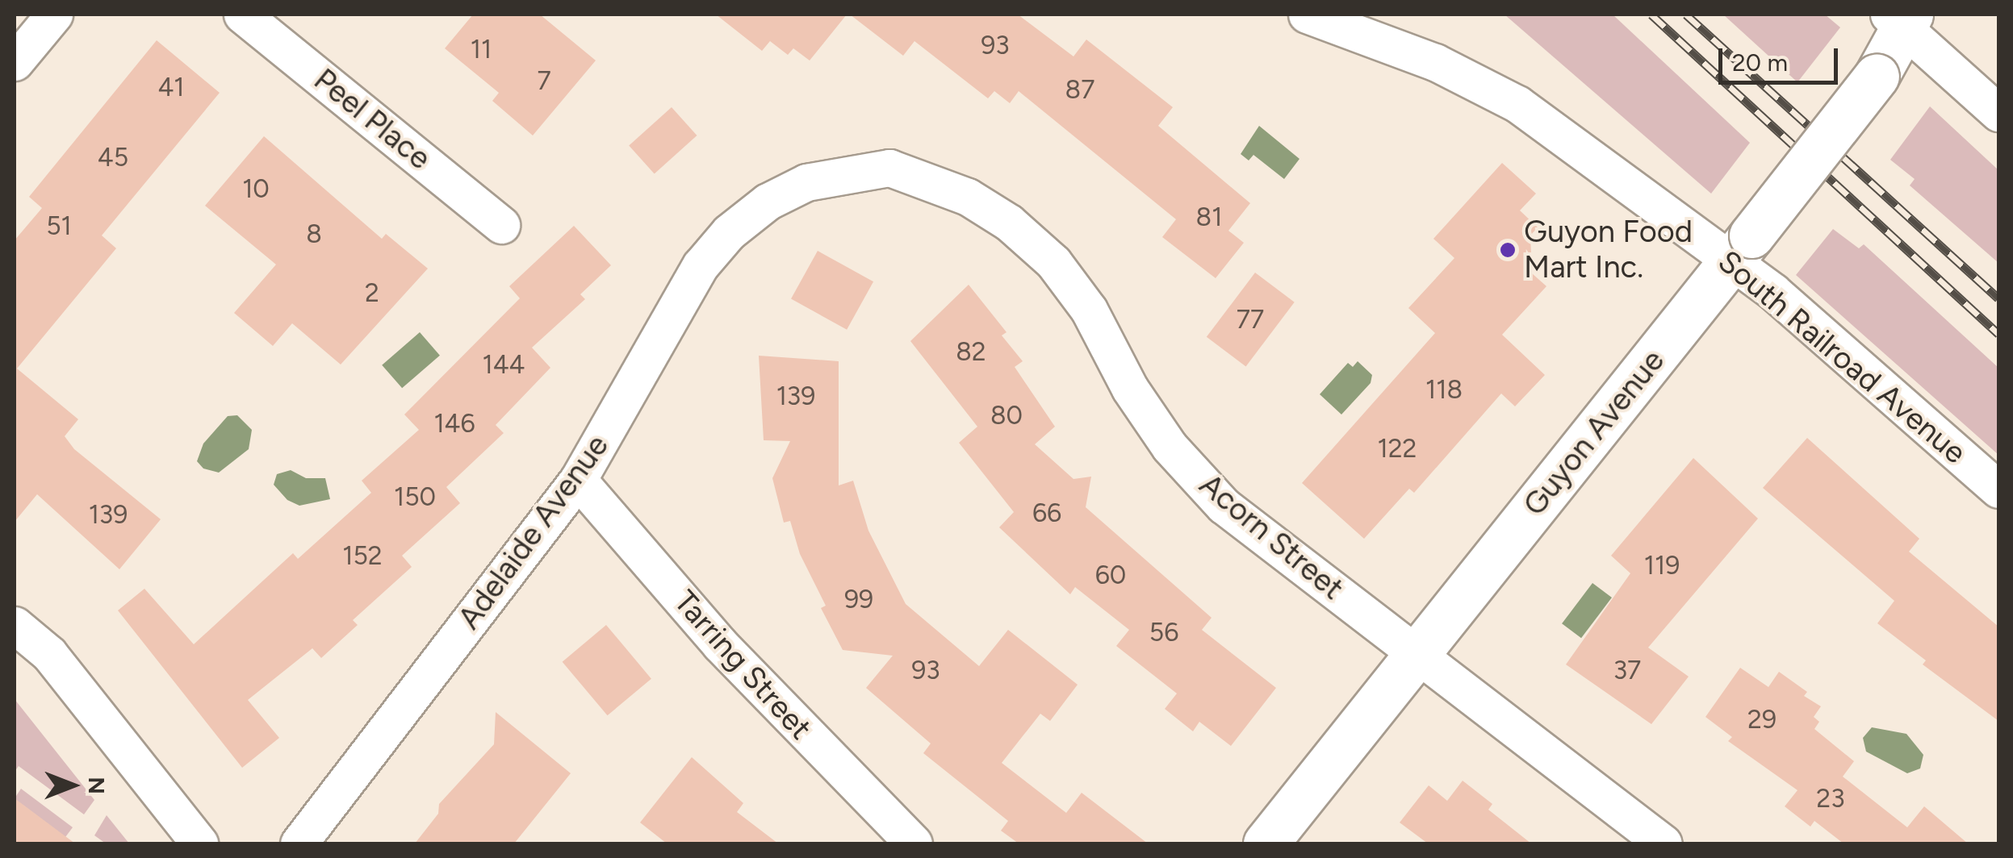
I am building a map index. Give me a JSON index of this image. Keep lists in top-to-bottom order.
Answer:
{
  "streets": {
    "street": [
      "Peel Place",
      "South Railroad Avenue",
      "Guyon Avenue",
      "Adelaide Avenue",
      "Acorn Street",
      "Tarring Street"
    ]
  },
  "crossings": [
    ["South Railroad Avenue", "Guyon Avenue"],
    ["Guyon Avenue", "Acorn Street"],
    ["Adelaide Avenue", "Acorn Street"],
    ["Adelaide Avenue", "Tarring Street"]
  ],
  "places": ["Guyon Food Mart Inc."],
  "house_numbers": [
    "93",
    "11",
    "7",
    "41",
    "87",
    "45",
    "10",
    "81",
    "51",
    "8",
    "2",
    "77",
    "82",
    "144",
    "118",
    "139",
    "80",
    "146",
    "122",
    "150",
    "66",
    "139",
    "152",
    "119",
    "60",
    "99",
    "56",
    "93",
    "37",
    "29",
    "23"
  ],
  "scale_bar": "20 m",
  "north": "right"
}
